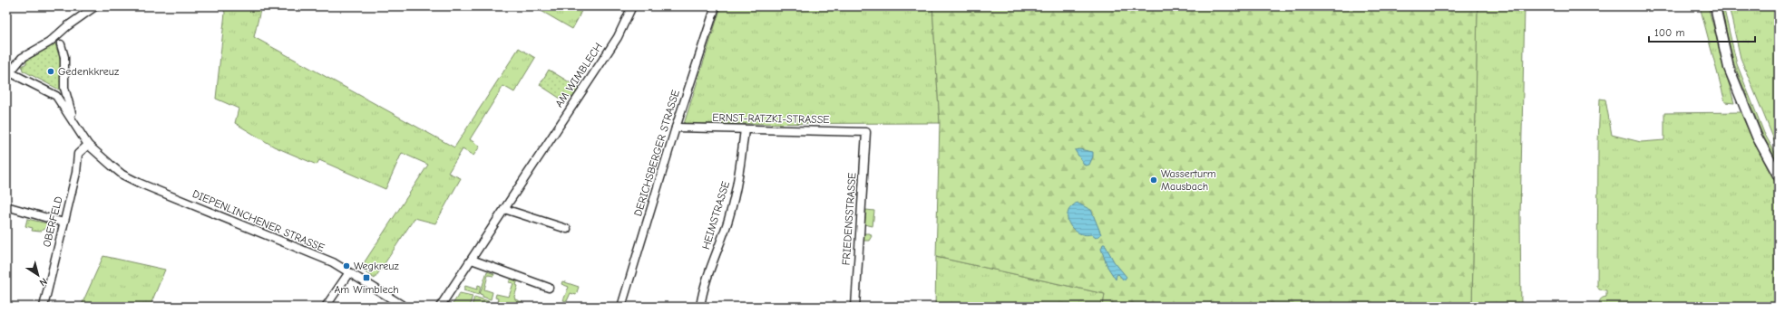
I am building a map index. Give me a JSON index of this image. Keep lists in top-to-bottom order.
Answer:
{
  "streets": {
    "street": [
      "AM WIMBLECH",
      "ERNST-RATZKI-STRASSE",
      "DERICHSBERGER STRASSE",
      "HEIMSTRASSE",
      "FRIEDENSSTRASSE",
      "DIEPENLINCHENER STRASSE",
      "OBERFELD"
    ]
  },
  "crossings": [
    ["ERNST-RATZKI-STRASSE", "DERICHSBERGER STRASSE"],
    ["ERNST-RATZKI-STRASSE", "HEIMSTRASSE"],
    ["ERNST-RATZKI-STRASSE", "FRIEDENSSTRASSE"],
    ["DIEPENLINCHENER STRASSE", "OBERFELD"]
  ],
  "places": {
    "other": ["Gedenkkreuz", "Wasserturm Mausbach", "Wegkreuz"],
    "transit": ["Am Wimblech"]
  },
  "scale_bar": "100 m",
  "north": "bottom right"
}
